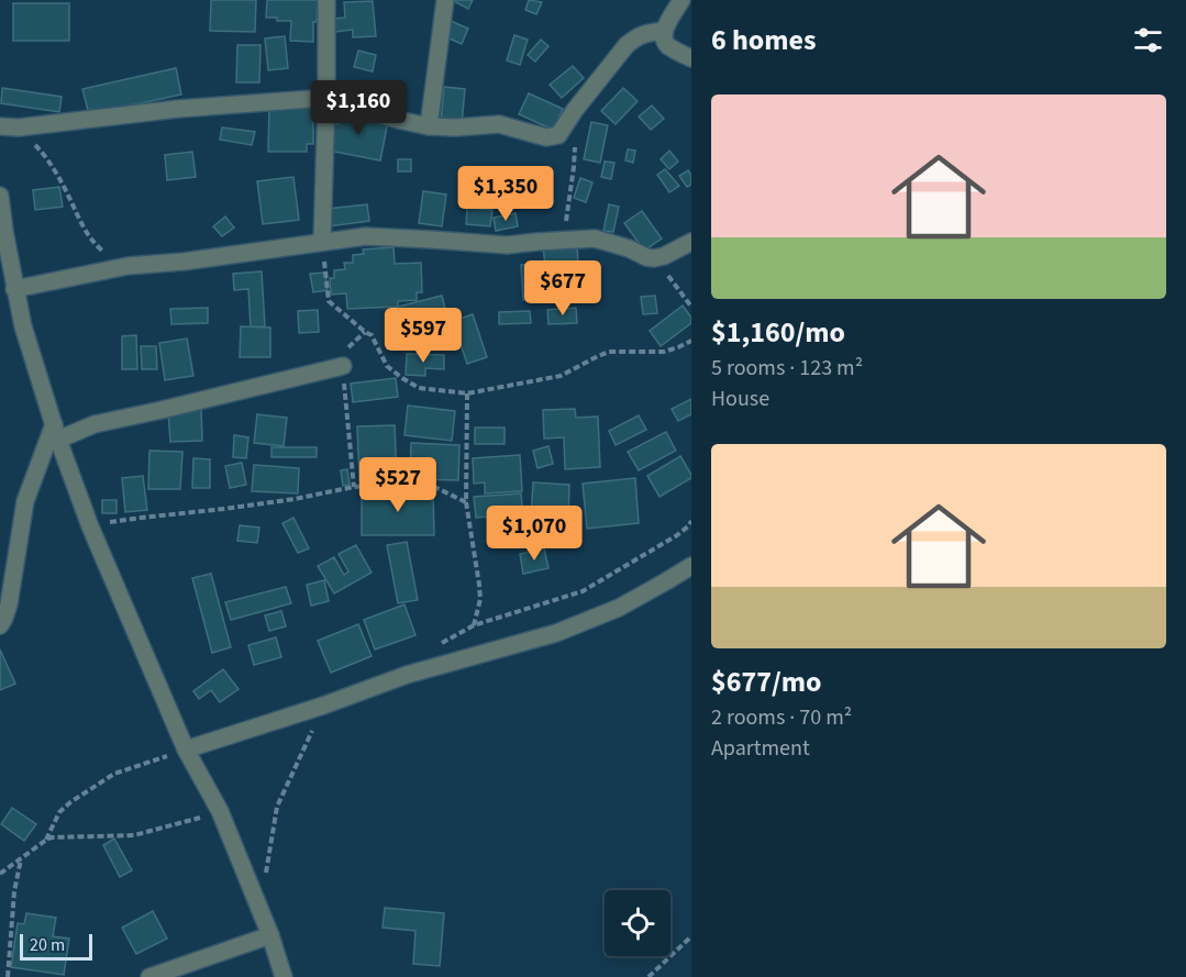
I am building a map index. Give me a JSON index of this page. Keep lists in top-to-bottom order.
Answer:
{
  "scale_bar": "20 m",
  "page": {
    "heading": "6 homes",
    "list": [
      {
        "name": "$1,160/mo",
        "note": "5 rooms · 123 m² · House"
      },
      {
        "name": "$677/mo",
        "note": "2 rooms · 70 m² · Apartment"
      }
    ],
    "price": [
      "$1,160",
      "$1,350",
      "$677",
      "$597",
      "$527",
      "$1,070"
    ],
    "scale": "20 m"
  }
}
